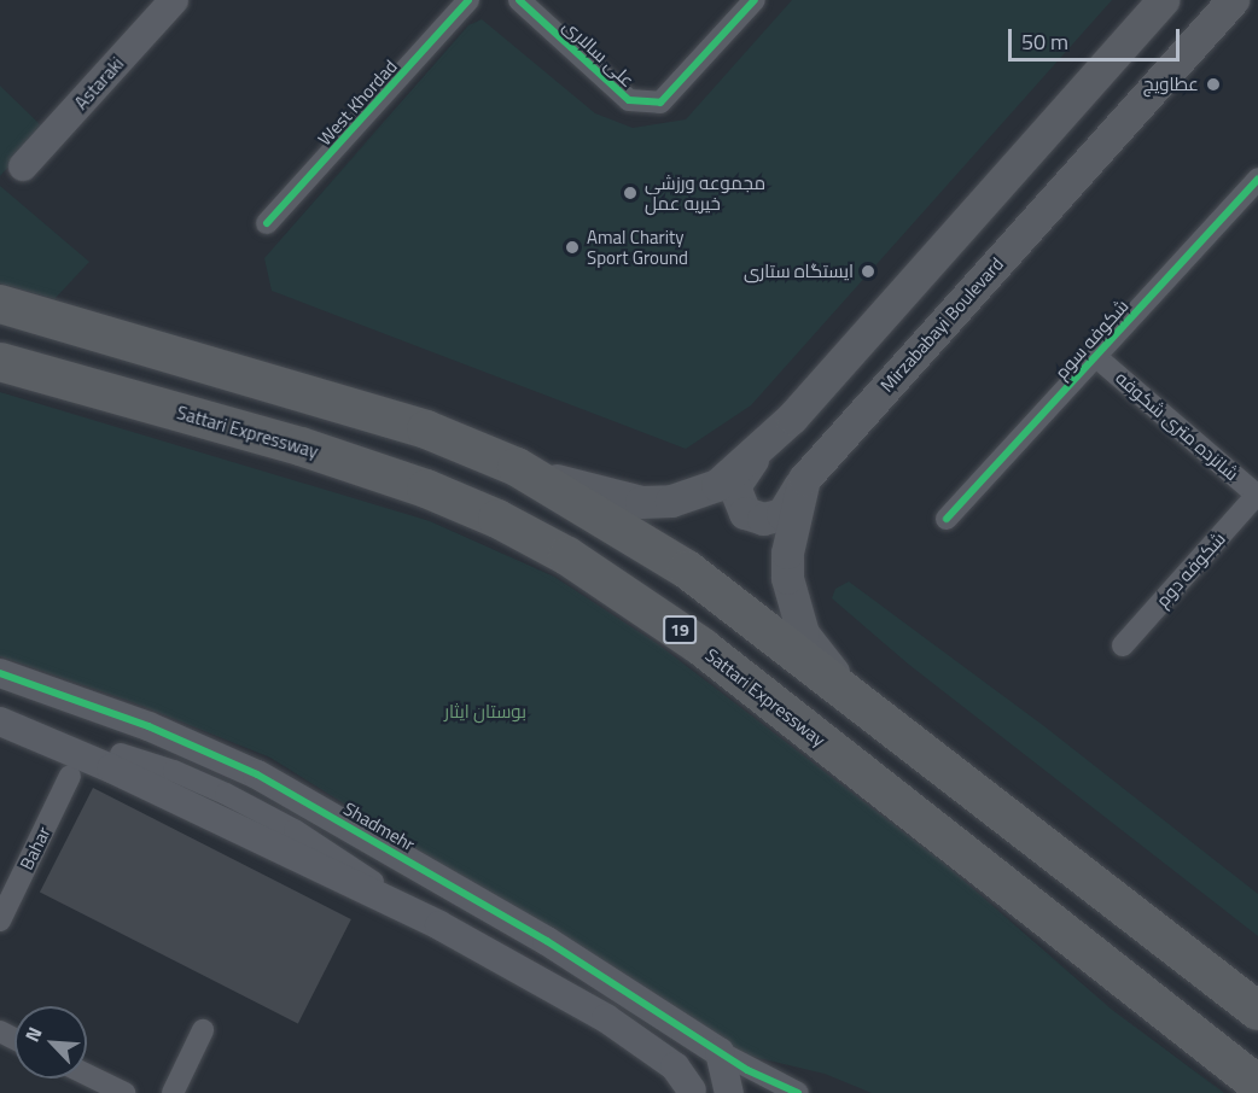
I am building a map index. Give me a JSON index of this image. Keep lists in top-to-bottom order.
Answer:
{
  "streets": {
    "highway": ["Sattari Expressway", "19"],
    "main road": ["Mirzababayi Boulevard"],
    "street": [
      "علی سالاری",
      "Astaraki",
      "West Khordad",
      "شکوفه سوم",
      "شانزده متری شکوفه",
      "شکوفه دوم",
      "Shadmehr",
      "Bahar"
    ]
  },
  "crossings": [
    ["شکوفه سوم", "شانزده متری شکوفه"],
    ["شانزده متری شکوفه", "شکوفه دوم"]
  ],
  "parks": ["بوستان ایثار"],
  "places": [
    "عطاویچ",
    "مجموعه ورزشی خیریه عمل",
    "Amal Charity Sport Ground",
    "ایستگاه ستاری"
  ],
  "scale_bar": "50 m",
  "north": "top left"
}
